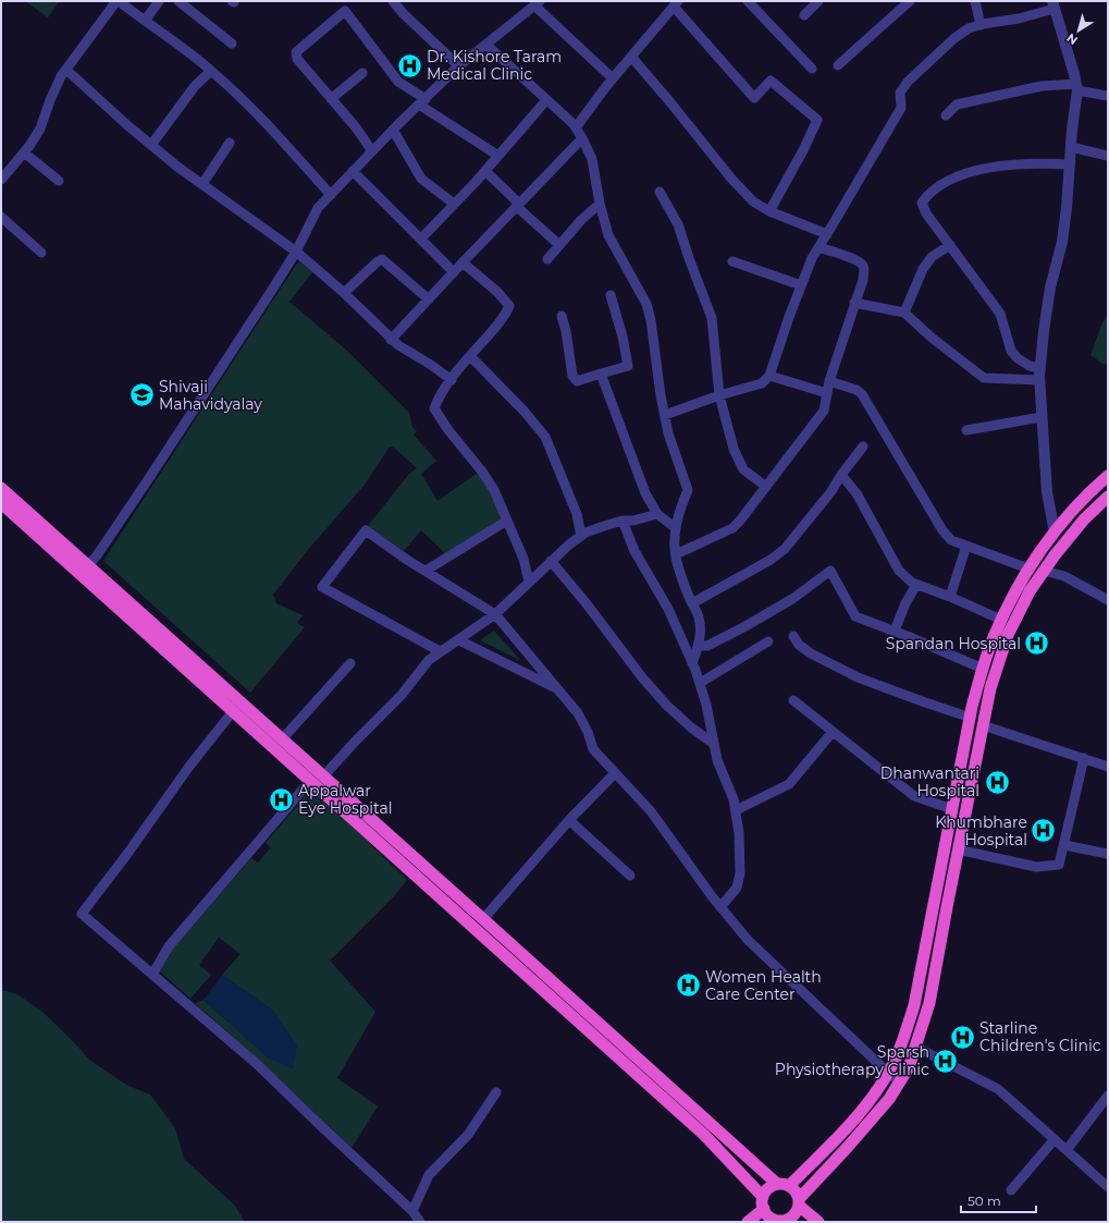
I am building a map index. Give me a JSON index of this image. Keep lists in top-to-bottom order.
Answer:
{
  "places": {
    "hospital": [
      "Dr. Kishore Taram Medical Clinic",
      "Spandan Hospital",
      "Dhanwantari Hospital",
      "Appalwar Eye Hospital",
      "Khumbhare Hospital",
      "Women Health Care Center",
      "Starline Children's Clinic",
      "Sparsh Physiotherapy Clinic"
    ],
    "school or university": ["Shivaji Mahavidyalay"]
  },
  "scale_bar": "50 m",
  "north": "bottom left"
}
